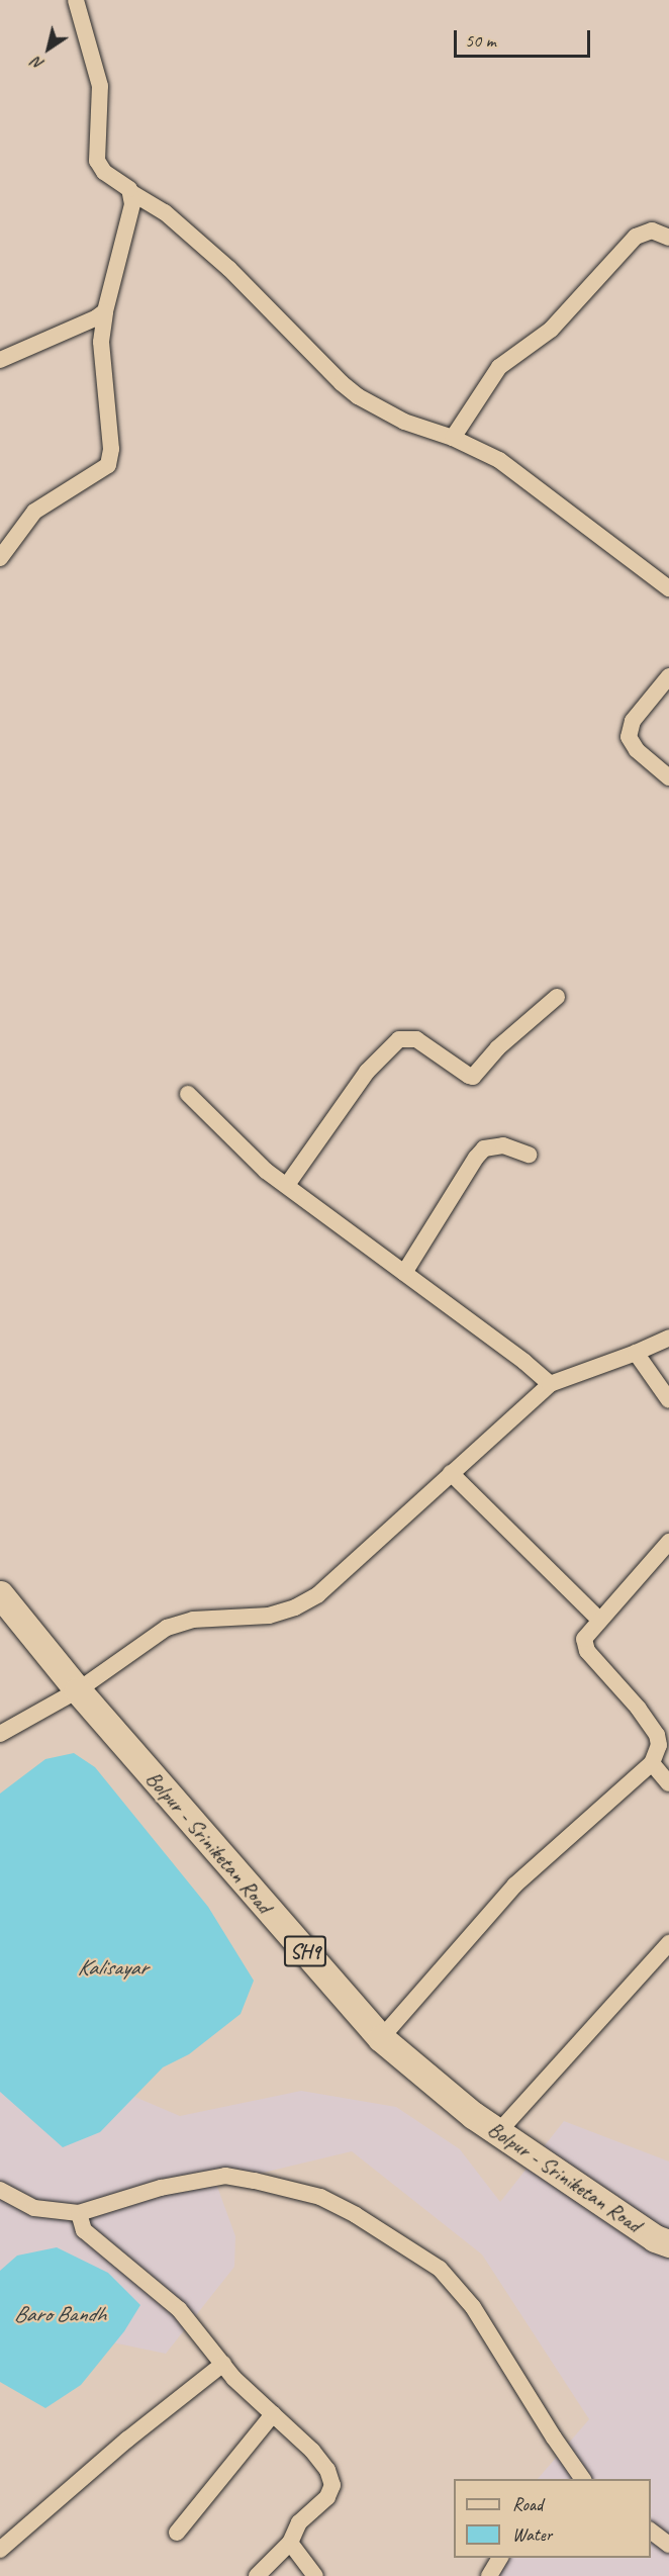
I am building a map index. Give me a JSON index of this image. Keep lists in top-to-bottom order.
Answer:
{
  "streets": {
    "main road": ["Bolpur - Sriniketan Road", "SH9"]
  },
  "water": ["Kalisayar", "Baro Bandh"],
  "legend": ["Road", "Water"],
  "scale_bar": "50 m",
  "north": "bottom left"
}
